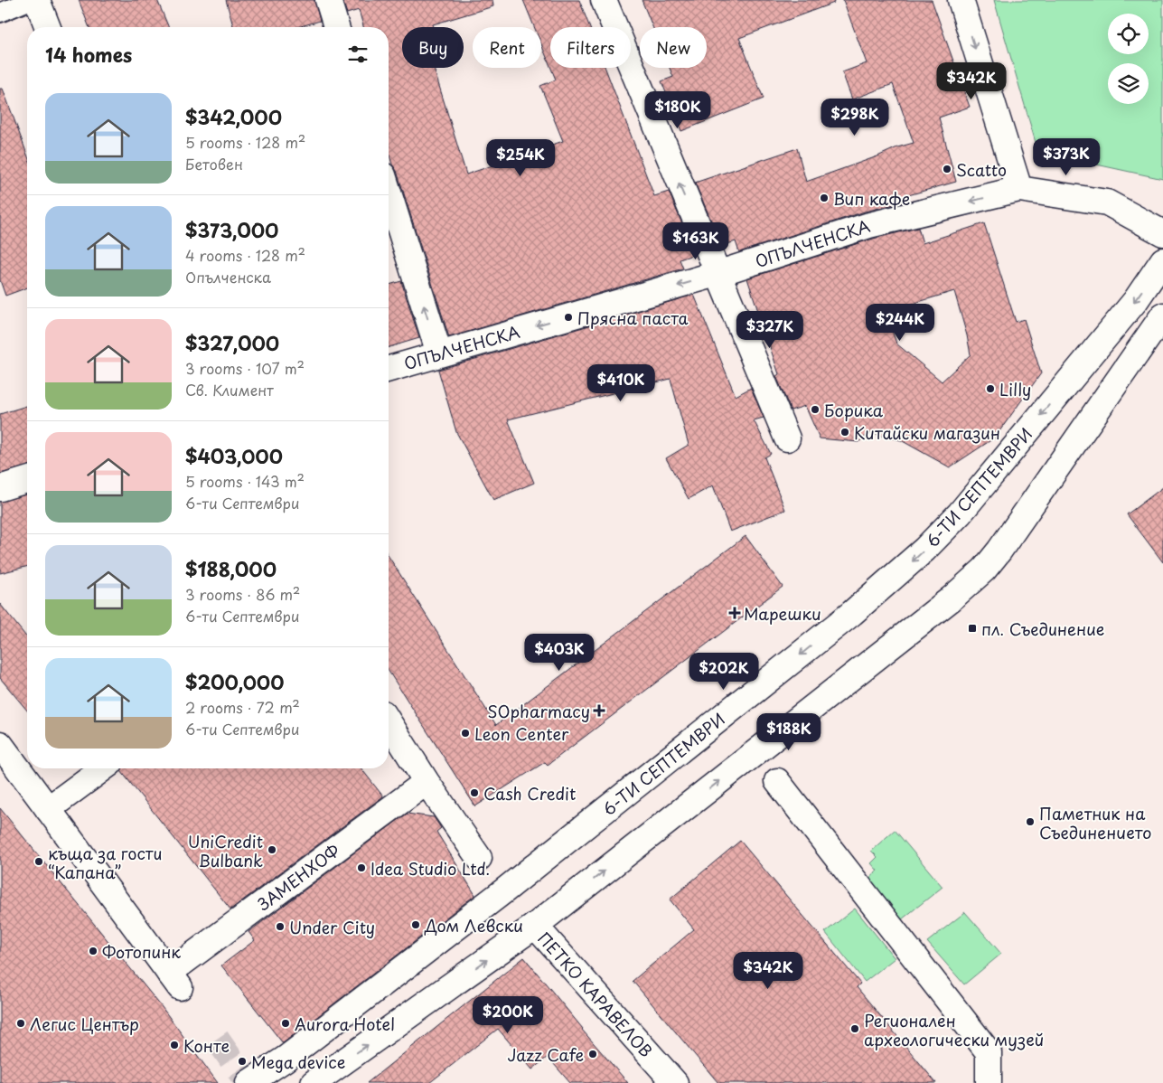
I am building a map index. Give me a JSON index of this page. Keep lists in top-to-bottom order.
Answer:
{
  "streets": {
    "street": [
      "ОПЪЛЧЕНСКА",
      "6-ТИ СЕПТЕМВРИ",
      "ЗАМЕНХОФ",
      "ПЕТКО КАРАВЕЛОВ"
    ]
  },
  "one_way": ["ОПЪЛЧЕНСКА"],
  "places": {
    "other": [
      "Scatto",
      "Вип кафе",
      "Прясна паста",
      "Lilly",
      "Борика",
      "Китайски магазин",
      "Leon Center",
      "Cash Credit",
      "Паметник на Съединението",
      "UniCredit Bulbank",
      "къща за гости “Капана”",
      "Idea Studio Ltd.",
      "Дом Левски",
      "Under City",
      "Фотопинк",
      "Легис Център",
      "Aurora Hotel",
      "Регионален археологически музей",
      "Конте",
      "Jazz Cafe",
      "Mega device"
    ],
    "health": ["Марешки", "SOpharmacy"],
    "transit": ["пл. Съединение"]
  },
  "page": {
    "chip": [
      "Buy",
      "Rent",
      "Filters",
      "New"
    ],
    "heading": "14 homes",
    "price": [
      "$342K",
      "$180K",
      "$298K",
      "$373K",
      "$254K",
      "$163K",
      "$244K",
      "$327K",
      "$410K",
      "$403K",
      "$202K",
      "$188K",
      "$342K",
      "$200K"
    ],
    "list": [
      {
        "name": "$342,000",
        "note": "5 rooms · 128 m² · Бетовен"
      },
      {
        "name": "$373,000",
        "note": "4 rooms · 128 m² · Опълченска"
      },
      {
        "name": "$327,000",
        "note": "3 rooms · 107 m² · Св. Климент"
      },
      {
        "name": "$403,000",
        "note": "5 rooms · 143 m² · 6-ти Септември"
      },
      {
        "name": "$188,000",
        "note": "3 rooms · 86 m² · 6-ти Септември"
      },
      {
        "name": "$200,000",
        "note": "2 rooms · 72 m² · 6-ти Септември"
      }
    ]
  }
}
